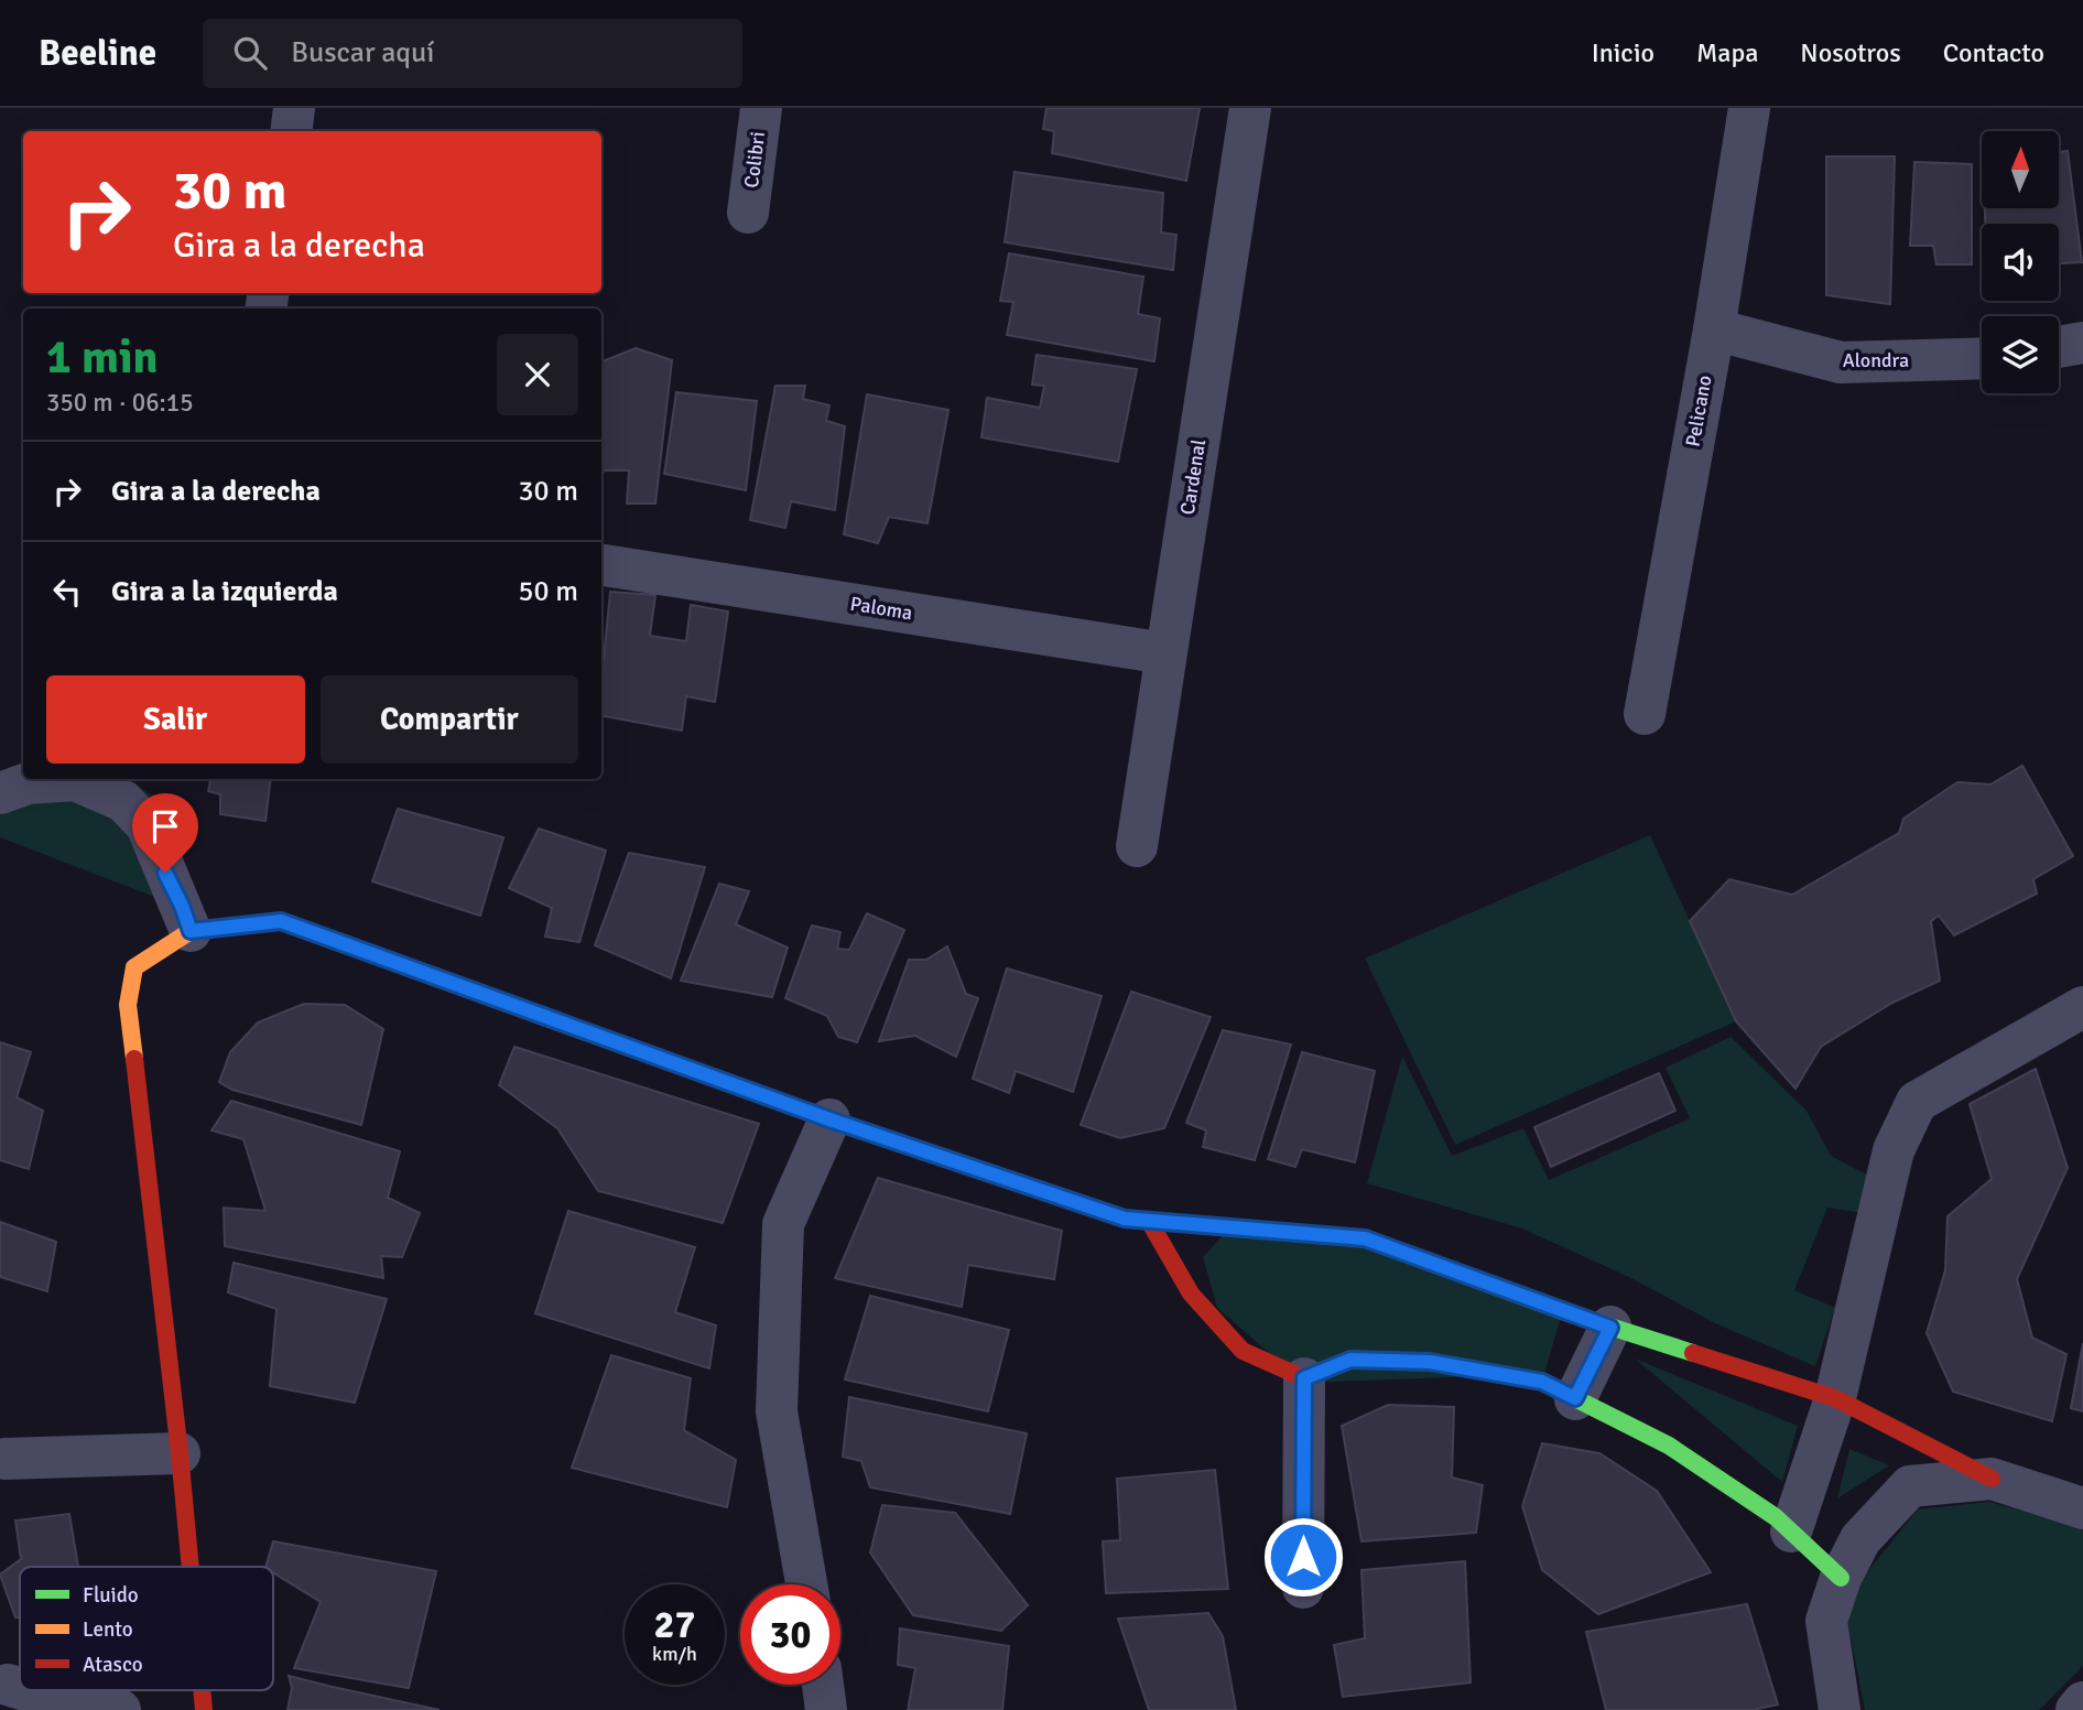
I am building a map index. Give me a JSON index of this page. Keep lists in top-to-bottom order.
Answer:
{
  "streets": {
    "street": [
      "Colibri",
      "Alondra",
      "Pelicano",
      "Cardenal",
      "Paloma"
    ]
  },
  "crossings": [
    ["Alondra", "Pelicano"],
    ["Cardenal", "Paloma"]
  ],
  "legend": ["Fluido", "Lento", "Atasco"],
  "north": "top",
  "page": {
    "header": "Beeline",
    "search": "Buscar aquí",
    "nav": [
      "Inicio",
      "Mapa",
      "Nosotros",
      "Contacto"
    ],
    "turn": ["30 m", "Gira a la derecha"],
    "heading": ["1 min", "350 m · 06:15"],
    "list": [
      {
        "name": "Gira a la derecha",
        "value": "30 m"
      },
      {
        "name": "Gira a la izquierda",
        "value": "50 m"
      }
    ],
    "buttons": ["Salir", "Compartir"],
    "speed": "27 km/h",
    "limit": "30"
  }
}
